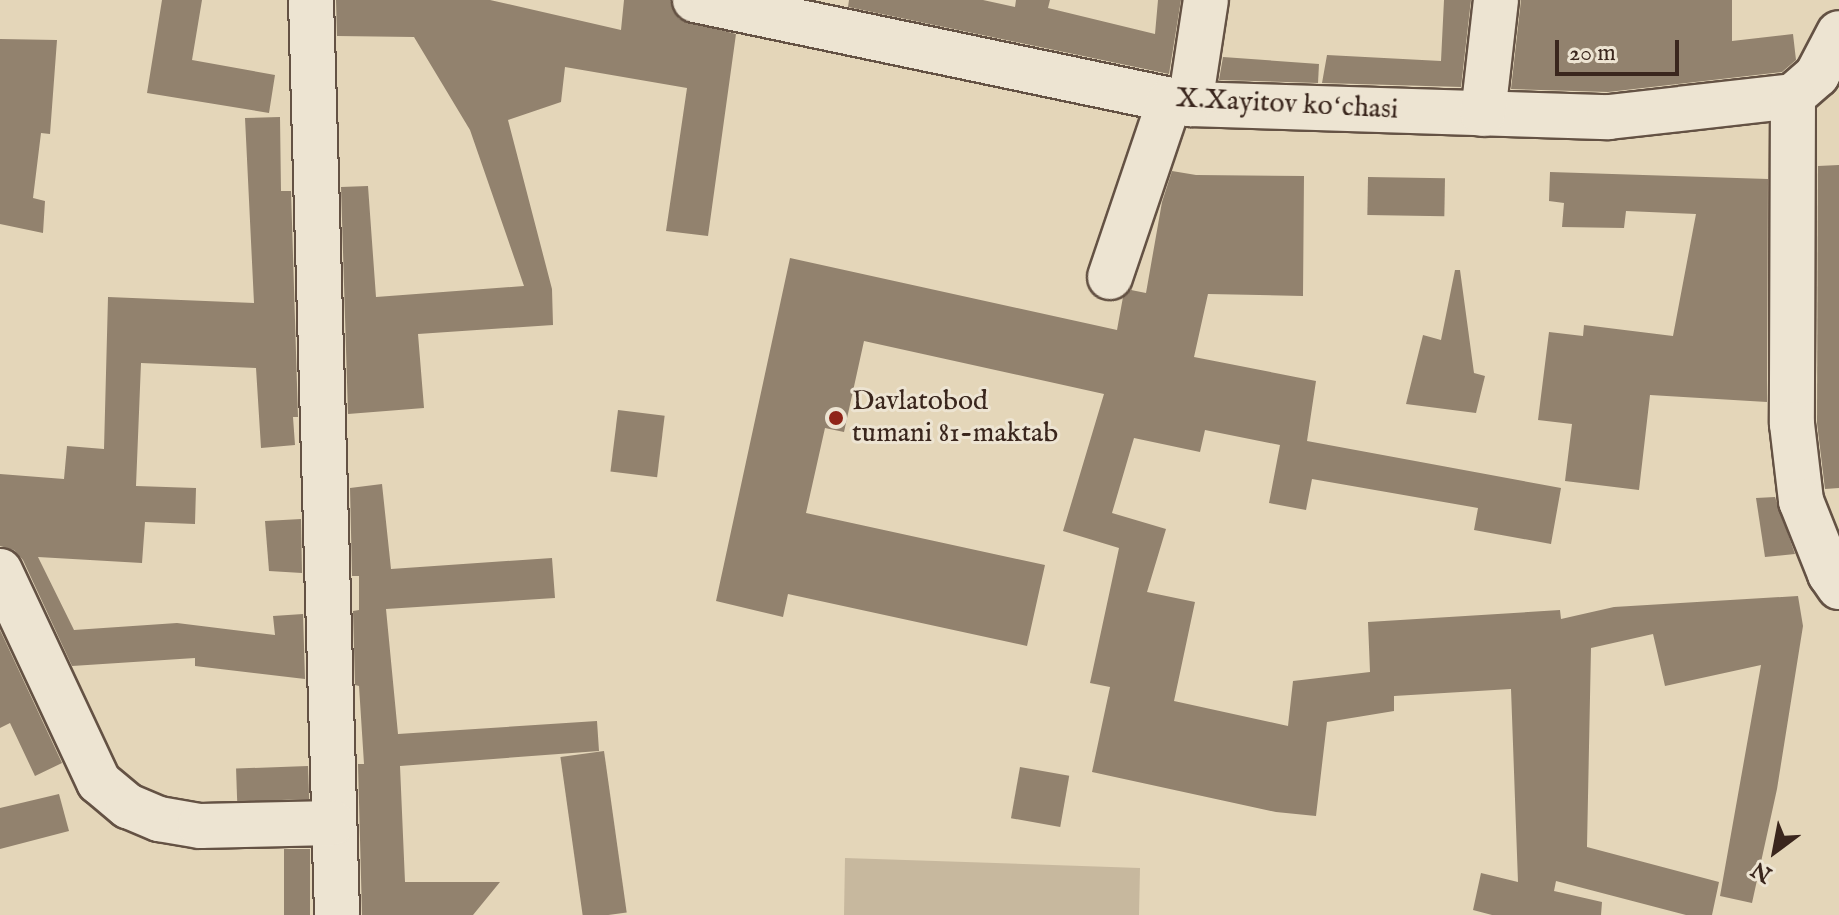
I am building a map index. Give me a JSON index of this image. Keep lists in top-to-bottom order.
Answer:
{
  "streets": {
    "street": ["X.Xayitov koʻchasi"]
  },
  "places": ["Davlatobod tumani 81-maktab"],
  "scale_bar": "20 m",
  "north": "bottom left"
}
